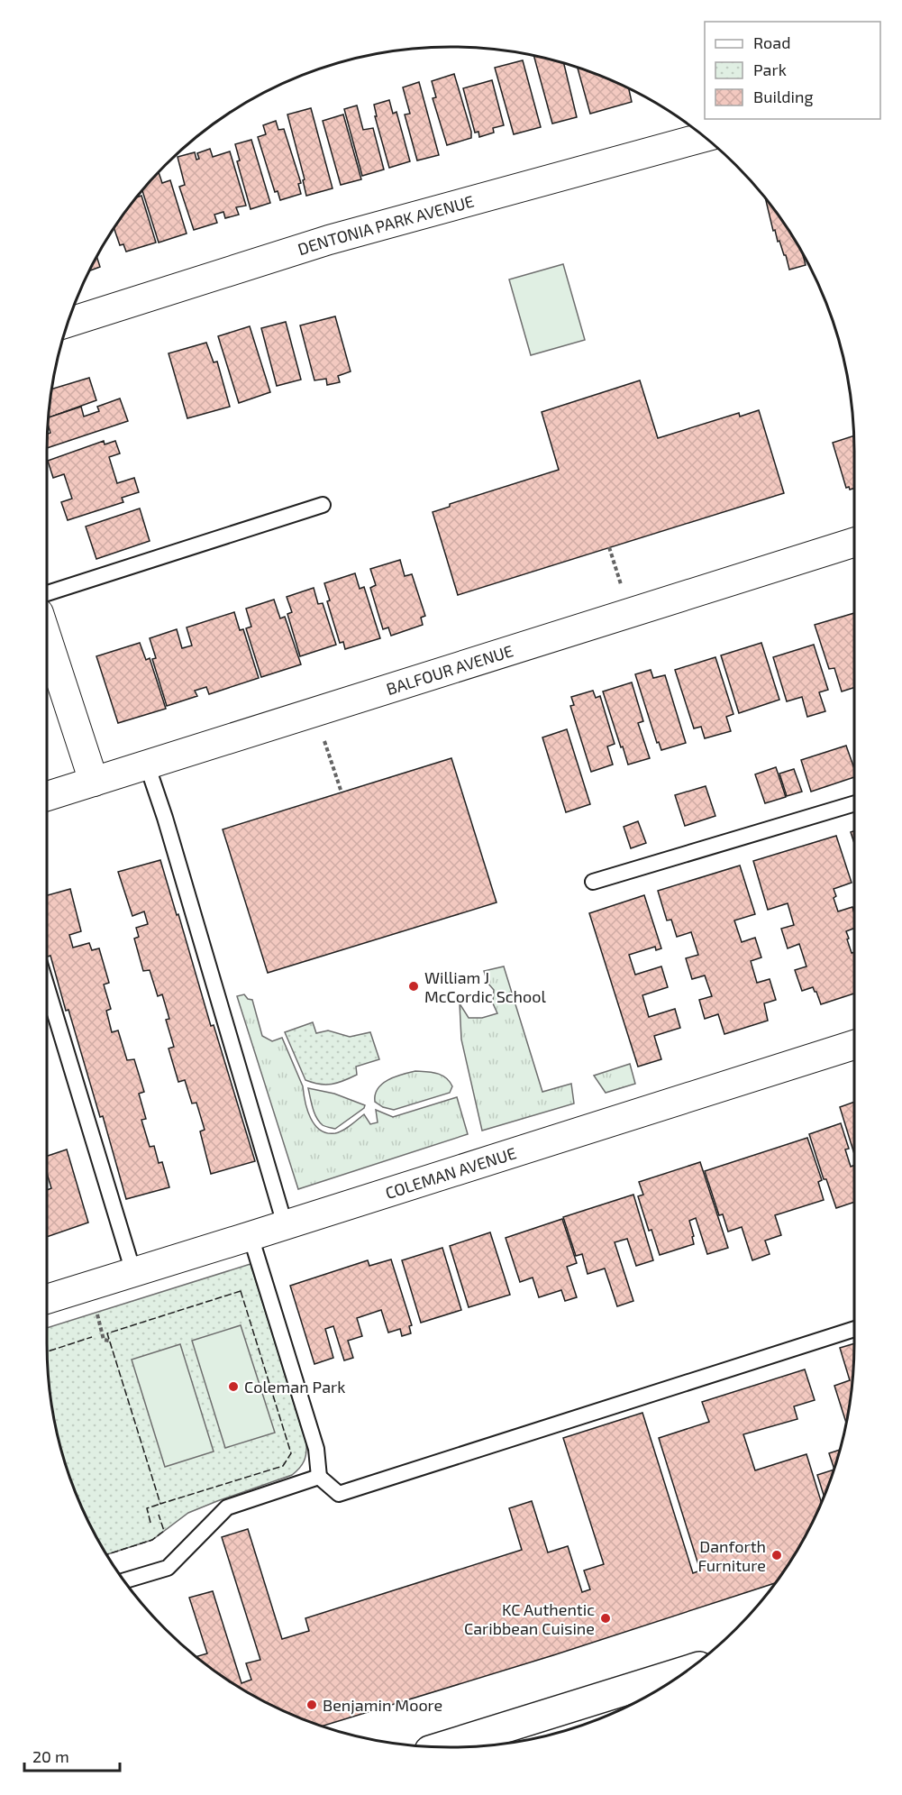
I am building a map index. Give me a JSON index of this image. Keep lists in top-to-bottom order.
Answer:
{
  "streets": {
    "street": ["DENTONIA PARK AVENUE", "BALFOUR AVENUE", "COLEMAN AVENUE"]
  },
  "places": [
    "William J McCordic School",
    "Coleman Park",
    "Danforth Furniture",
    "KC Authentic Caribbean Cuisine",
    "Benjamin Moore"
  ],
  "legend": ["Road", "Park", "Building"],
  "scale_bar": "20 m"
}
